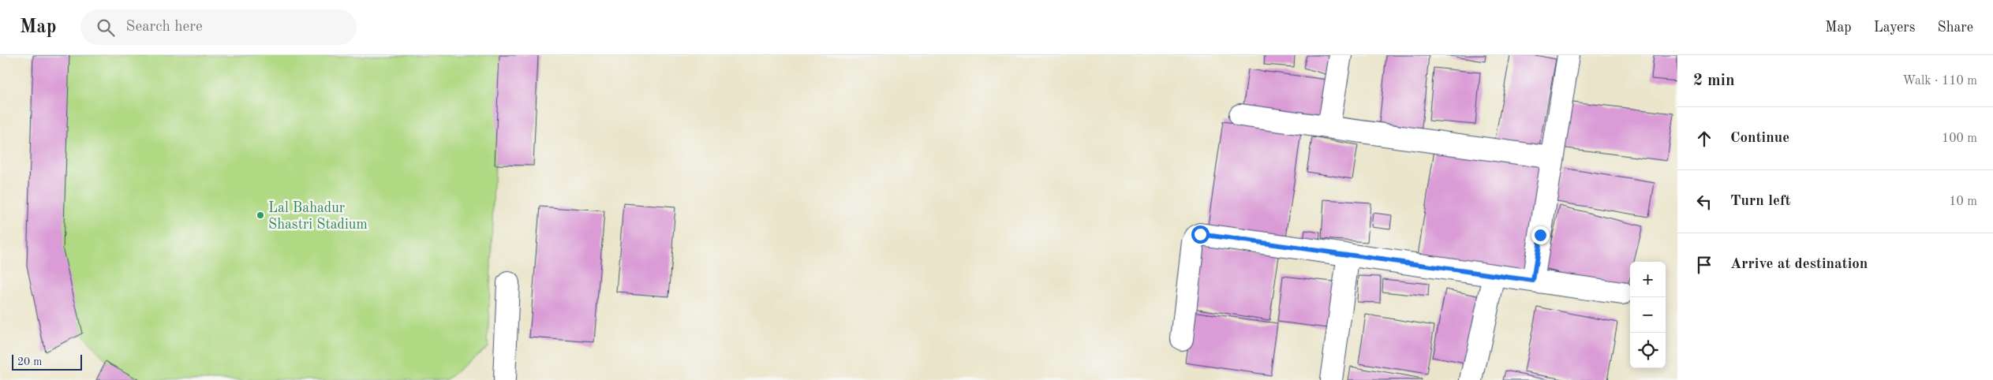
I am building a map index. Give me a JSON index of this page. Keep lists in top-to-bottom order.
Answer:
{
  "places": ["Lal Bahadur Shastri Stadium"],
  "scale_bar": "20 m",
  "page": {
    "header": "Map",
    "search": "Search here",
    "nav": ["Map", "Layers", "Share"],
    "heading": ["2 min", "Walk · 110 m"],
    "list": [
      ["Continue", "100 m"],
      ["Turn left", "10 m"],
      "Arrive at destination"
    ],
    "map_buttons": ["+", "−"],
    "scale": "20 m"
  }
}
